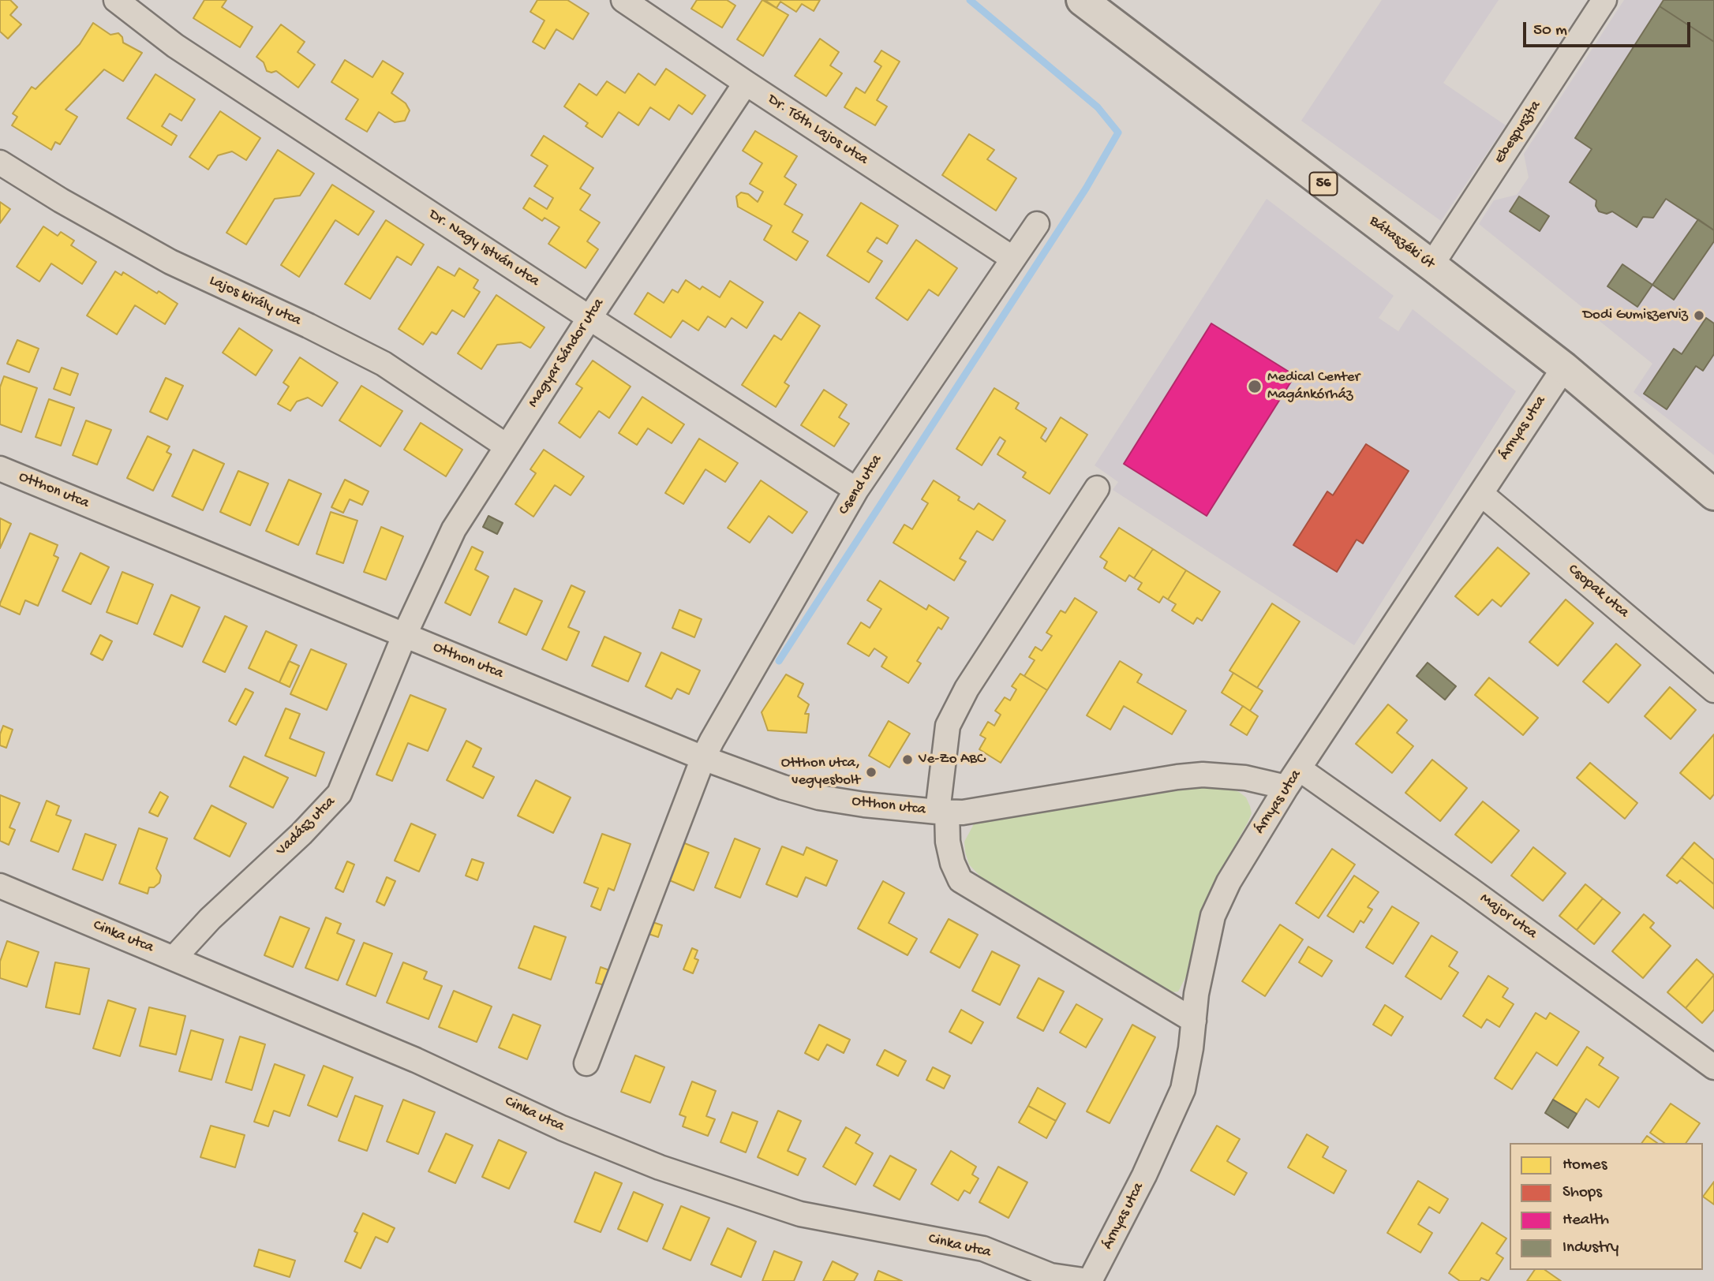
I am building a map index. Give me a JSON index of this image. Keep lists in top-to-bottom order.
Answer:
{
  "streets": {
    "main road": ["56", "Bátaszéki út"],
    "street": [
      "Dr. Tóth Lajos utca",
      "Ebespuszta",
      "Dr. Nagy István utca",
      "Lajos király utca",
      "Magyar Sándor utca",
      "Árnyas utca",
      "Csend utca",
      "Otthon utca",
      "Csopak utca",
      "Vadász utca",
      "Major utca",
      "Cinka utca"
    ]
  },
  "crossings": [
    ["Dr. Tóth Lajos utca", "Magyar Sándor utca"],
    ["Dr. Tóth Lajos utca", "Csend utca"],
    ["Ebespuszta", "Bátaszéki út"],
    ["Bátaszéki út", "Árnyas utca"],
    ["Dr. Nagy István utca", "Magyar Sándor utca"],
    ["Dr. Nagy István utca", "Csend utca"],
    ["Lajos király utca", "Magyar Sándor utca"],
    ["Magyar Sándor utca", "Otthon utca"],
    ["Magyar Sándor utca", "Vadász utca"],
    ["Árnyas utca", "Otthon utca"],
    ["Árnyas utca", "Csopak utca"],
    ["Árnyas utca", "Major utca"],
    ["Árnyas utca", "Cinka utca"],
    ["Csend utca", "Otthon utca"],
    ["Otthon utca", "Vadász utca"],
    ["Otthon utca", "Major utca"],
    ["Vadász utca", "Cinka utca"]
  ],
  "places": [
    "Dodi Gumiszerviz",
    "Medical Center Magánkórház",
    "Ve-Zo ABC",
    "Otthon utca, vegyesbolt"
  ],
  "legend": [
    "Homes",
    "Shops",
    "Health",
    "Industry"
  ],
  "scale_bar": "50 m"
}
